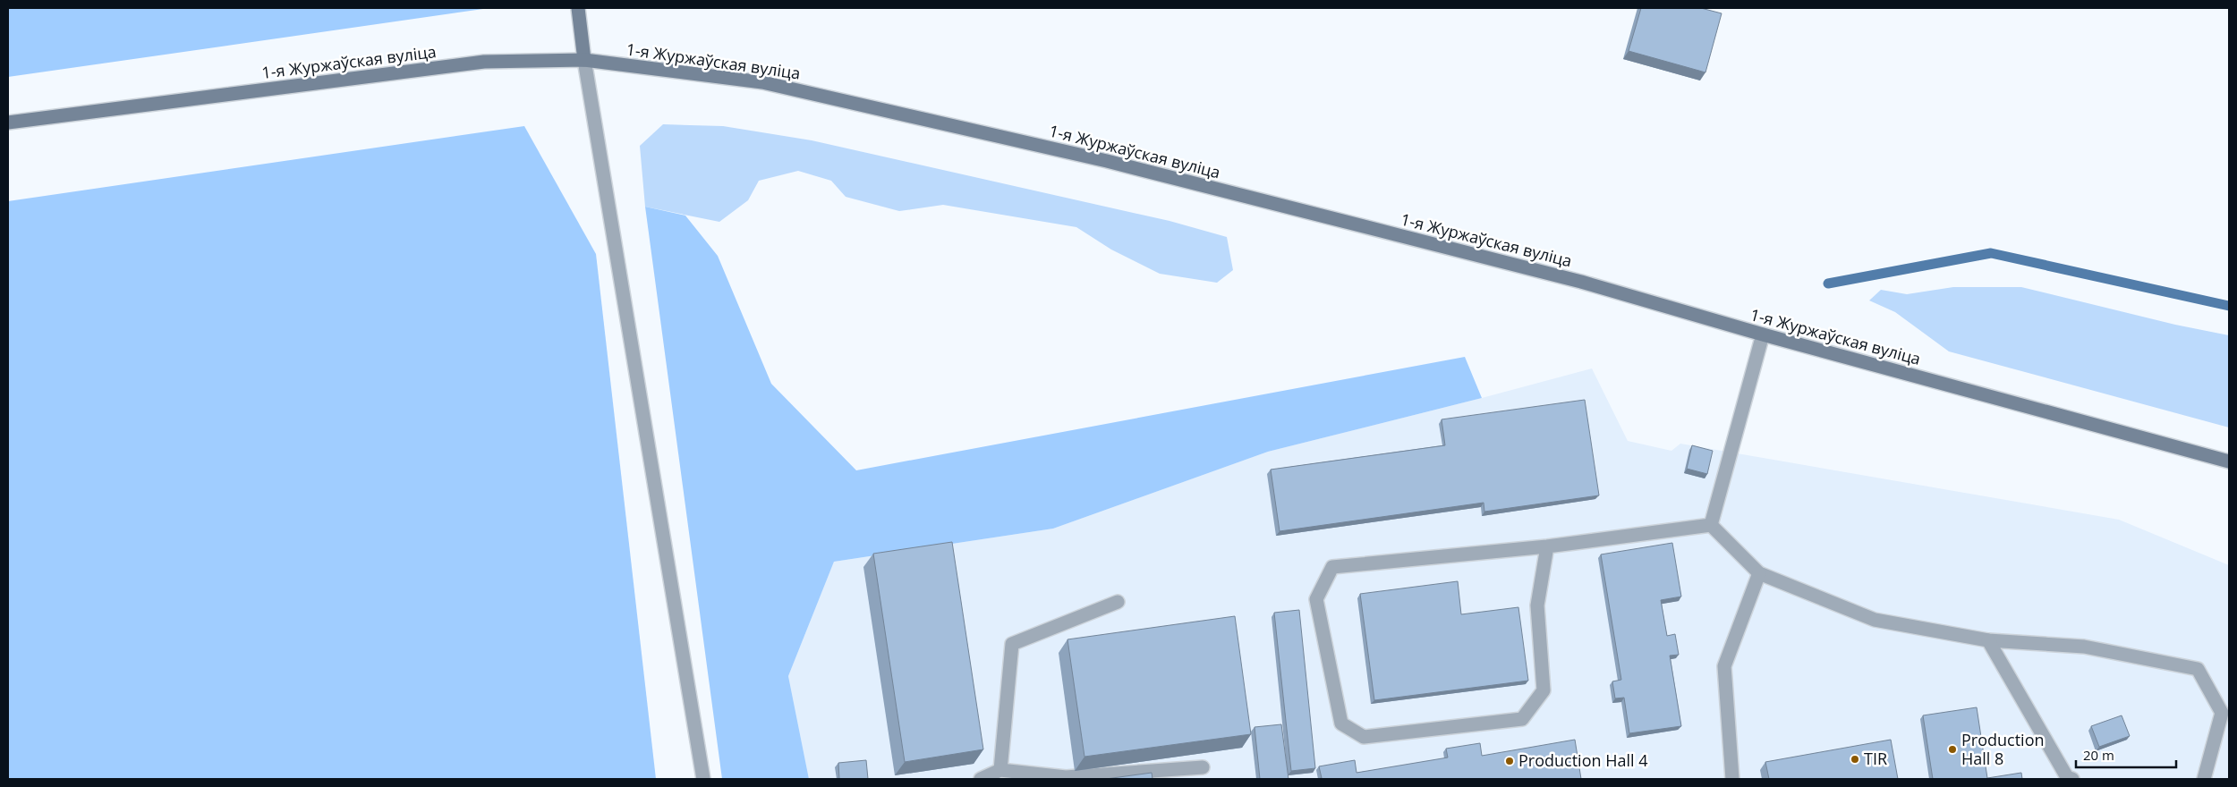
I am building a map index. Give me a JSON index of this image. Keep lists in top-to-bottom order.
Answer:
{
  "streets": {
    "street": ["1-я Журжаўская вуліца"]
  },
  "places": ["Production Hall 8", "TIR", "Production Hall 4"],
  "scale_bar": "20 m"
}
